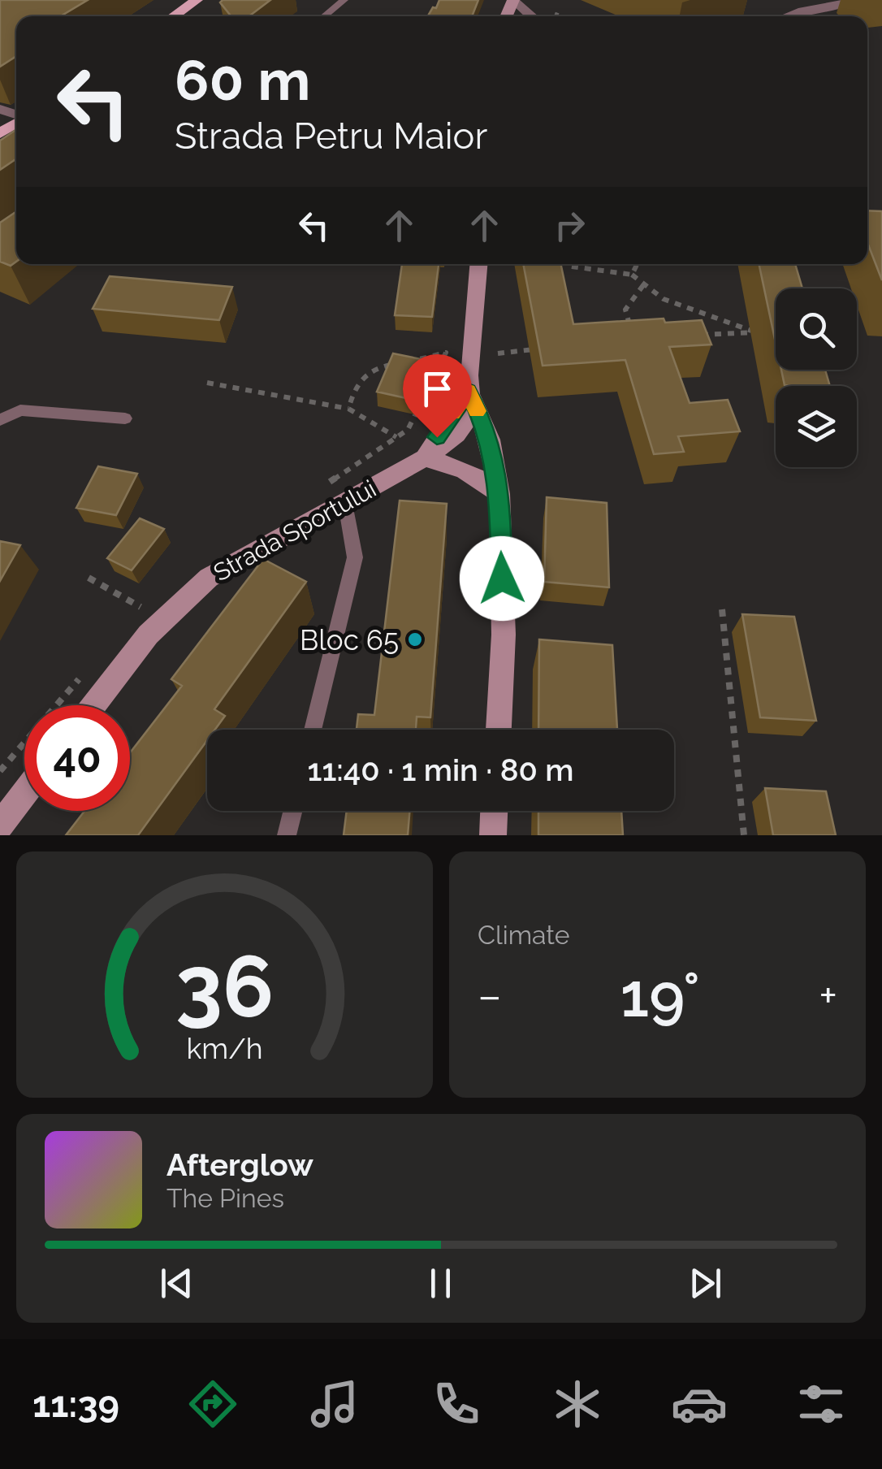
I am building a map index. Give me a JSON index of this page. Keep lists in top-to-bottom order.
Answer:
{
  "streets": {
    "main road": ["Strada Sportului"]
  },
  "places": ["Bloc 65"],
  "page": {
    "turn": ["60 m", "Strada Petru Maior"],
    "limit": "40",
    "trip": "11:40 · 1 min · 80 m",
    "tile": "Climate",
    "heat": ["−", "19°", "+"],
    "song": ["Afterglow", "The Pines"],
    "tabs": "11:39",
    "gauge": ["36", "km/h"]
  }
}
